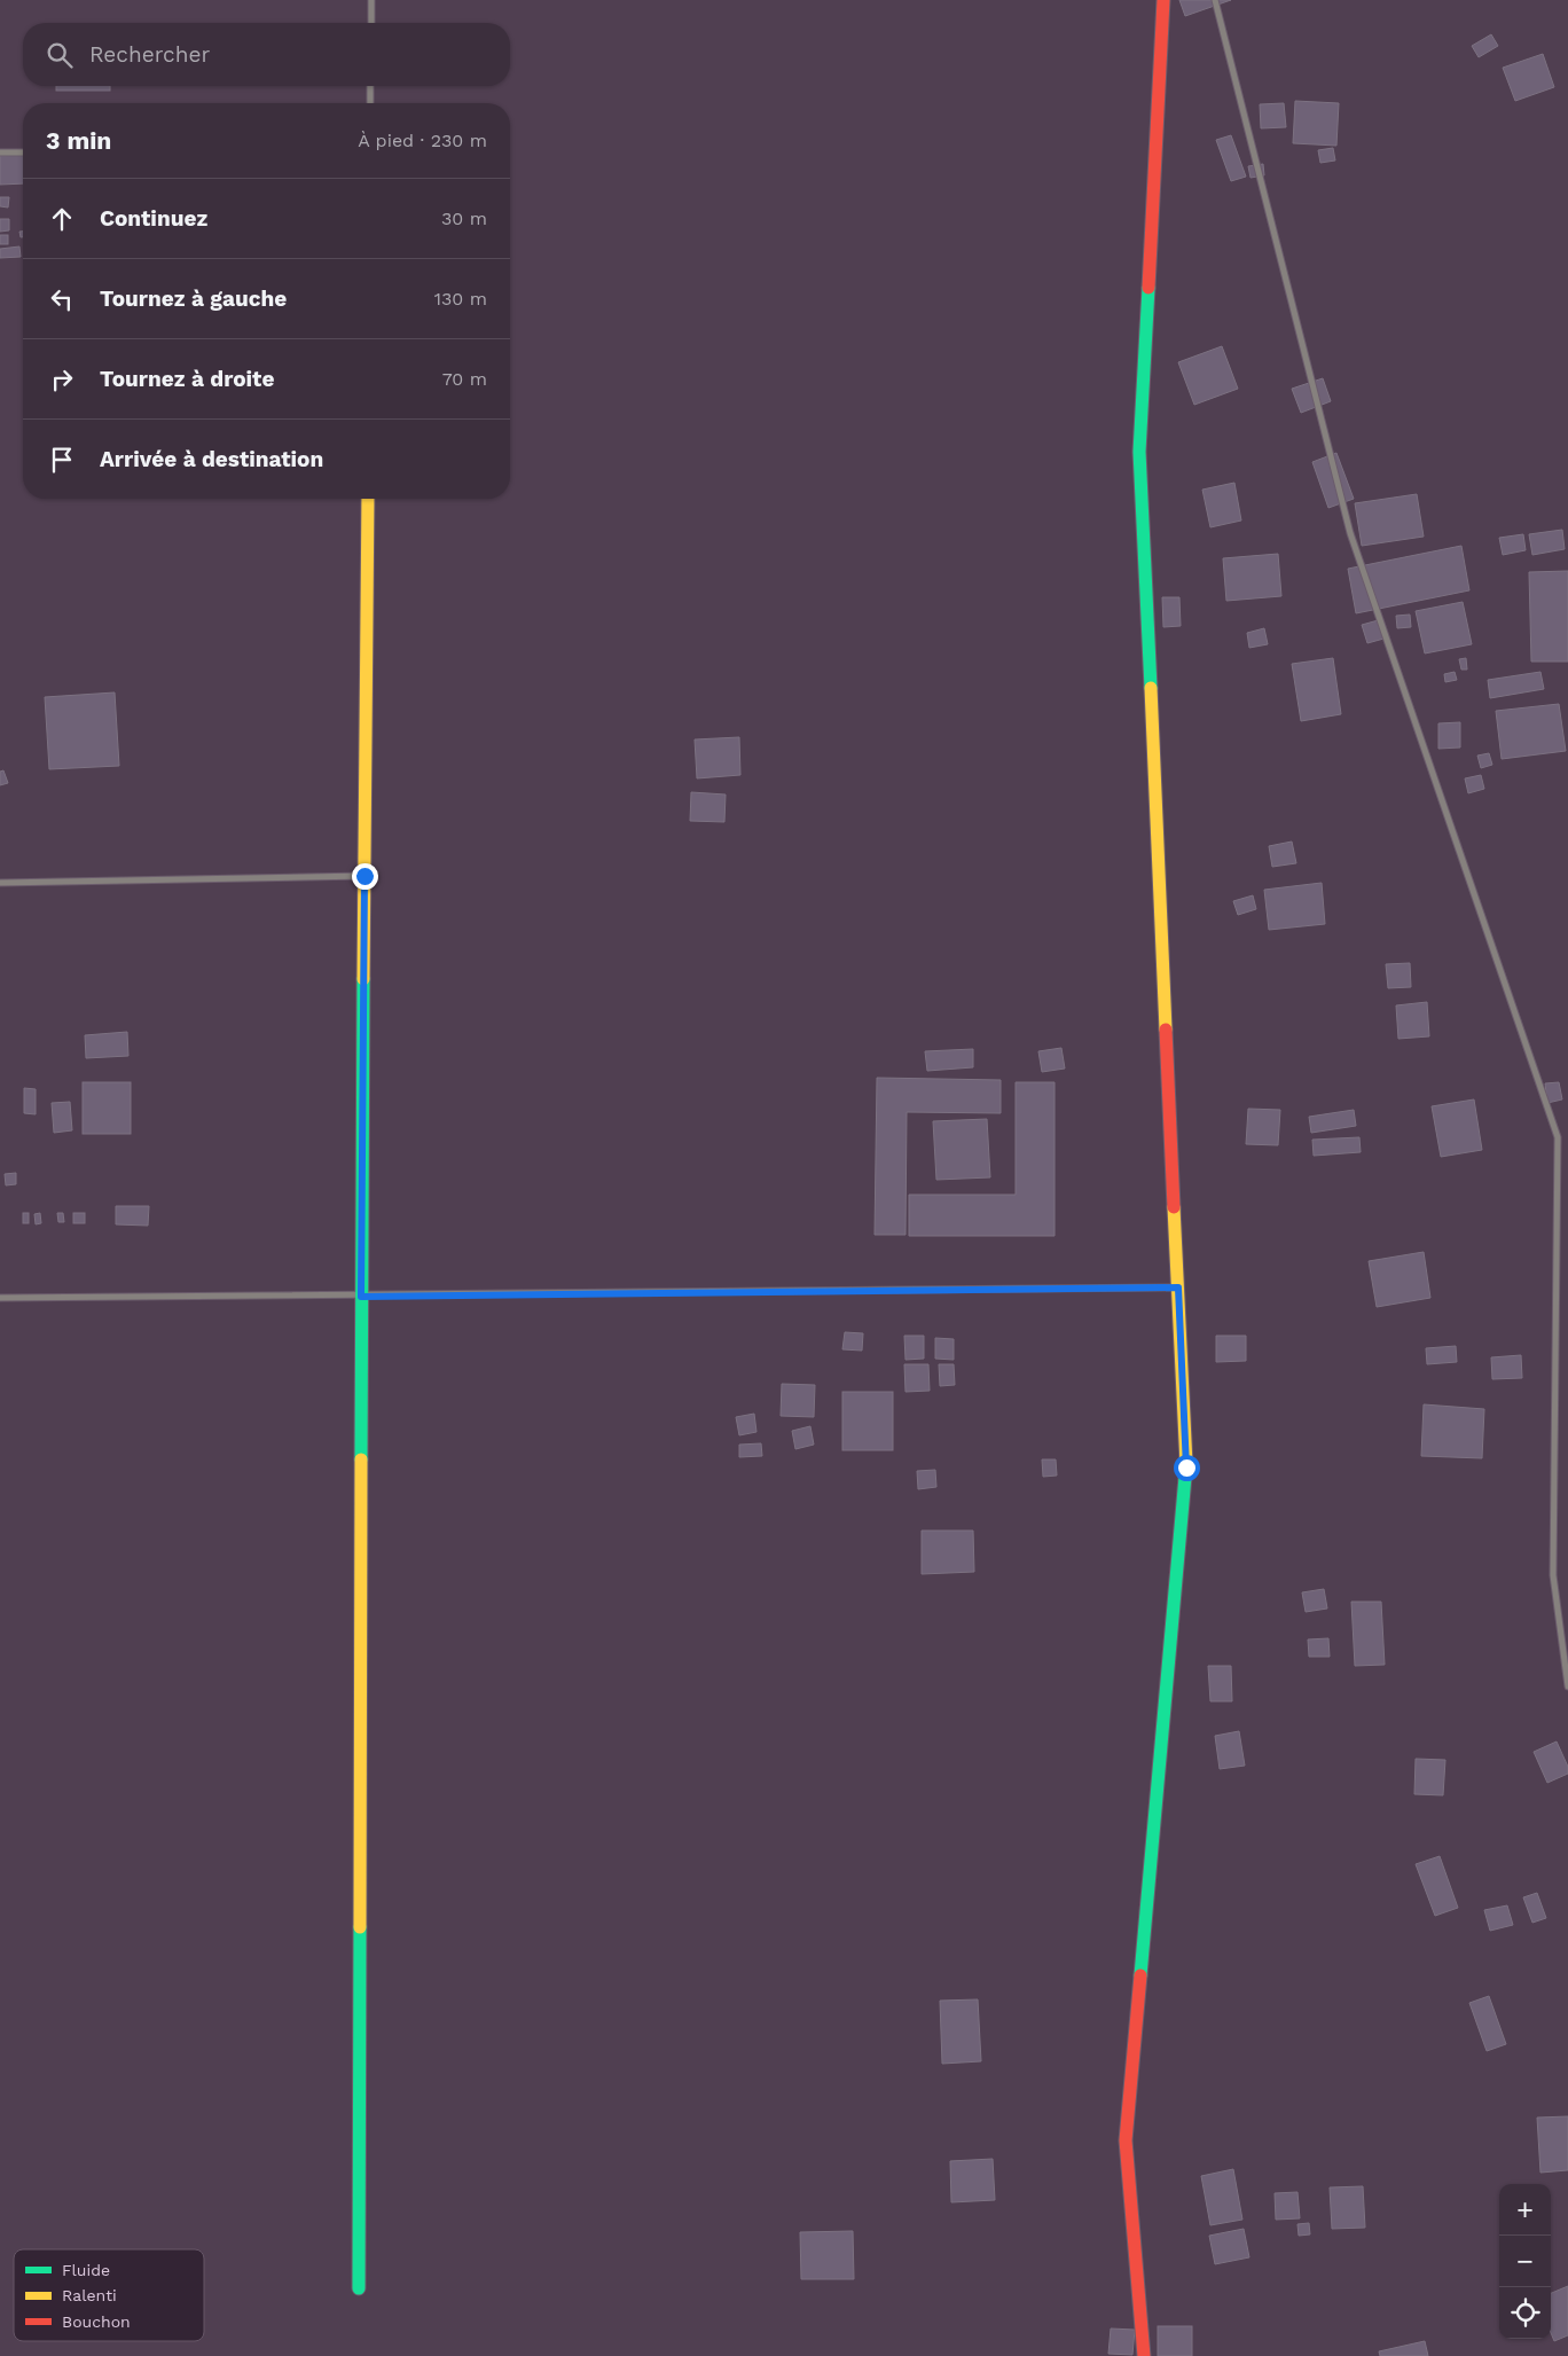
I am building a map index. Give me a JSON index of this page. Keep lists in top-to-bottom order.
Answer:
{
  "legend": ["Fluide", "Ralenti", "Bouchon"],
  "page": {
    "search": "Rechercher",
    "heading": ["3 min", "À pied · 230 m"],
    "list": [
      ["Continuez", "30 m"],
      ["Tournez à gauche", "130 m"],
      ["Tournez à droite", "70 m"],
      "Arrivée à destination"
    ],
    "map_buttons": ["+", "−"]
  }
}
